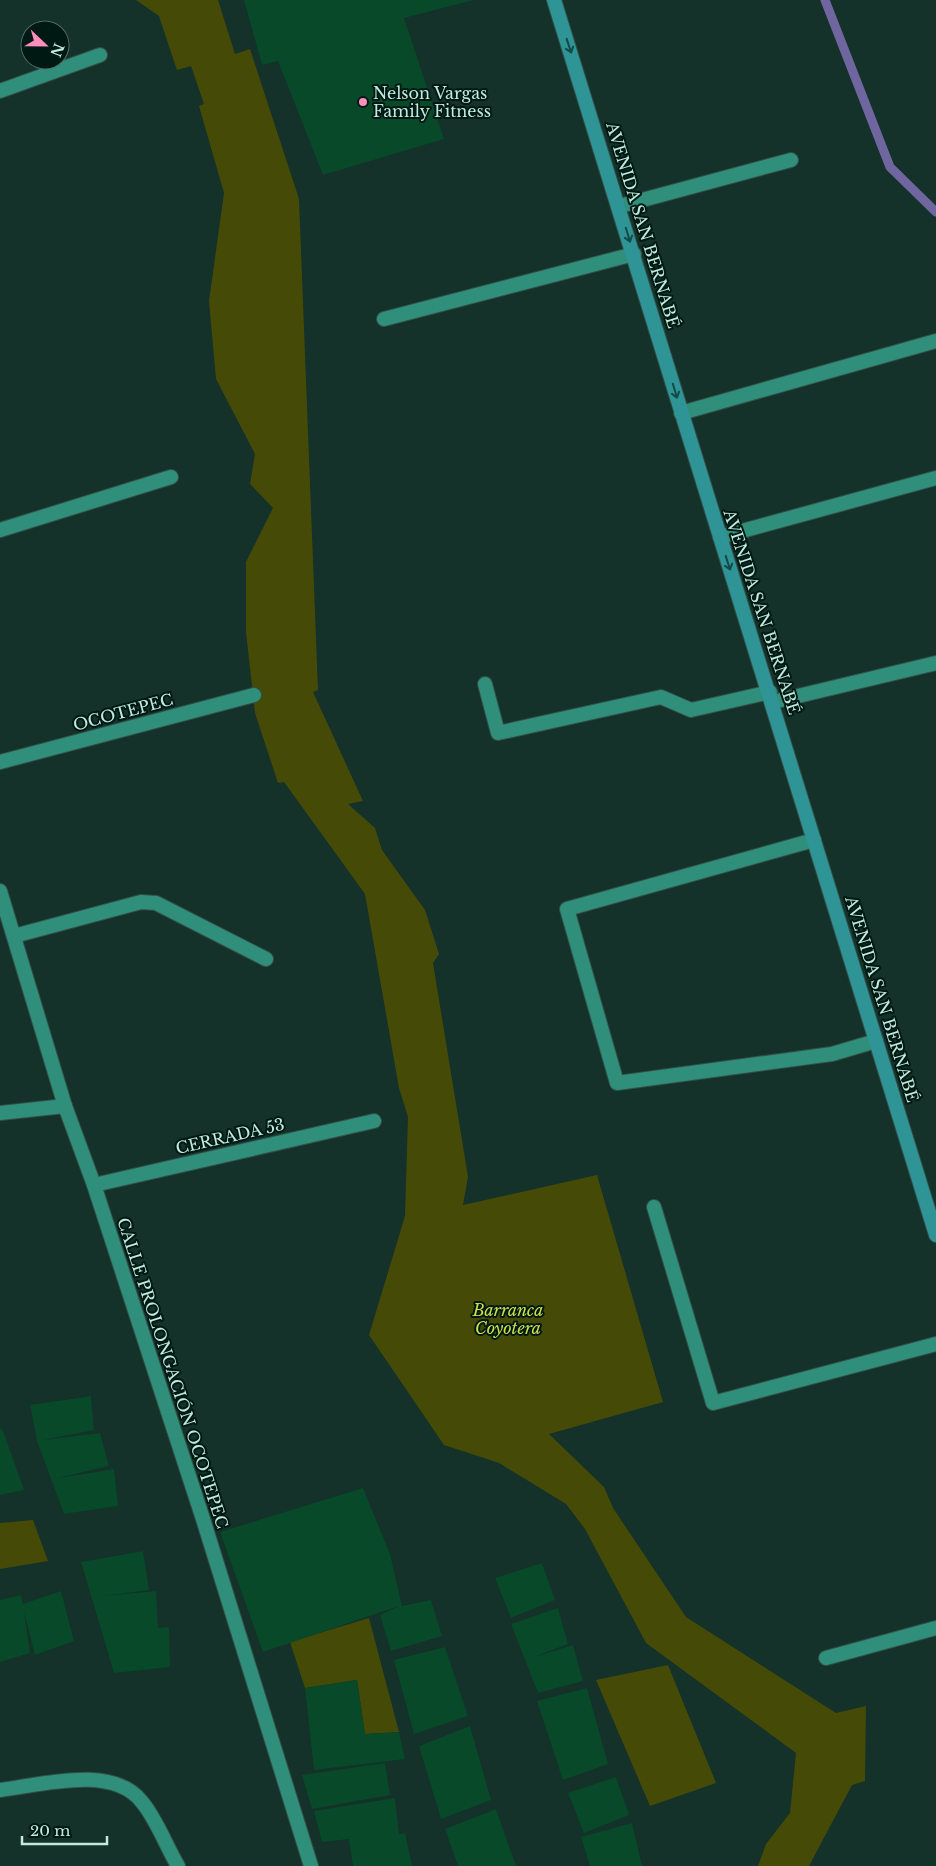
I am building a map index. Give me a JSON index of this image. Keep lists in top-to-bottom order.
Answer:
{
  "streets": {
    "main road": ["AVENIDA SAN BERNABÉ"],
    "street": ["OCOTEPEC", "CERRADA 53", "CALLE PROLONGACIÓN OCOTEPEC"]
  },
  "crossings": [
    ["CERRADA 53", "CALLE PROLONGACIÓN OCOTEPEC"]
  ],
  "one_way": ["AVENIDA SAN BERNABÉ"],
  "parks": ["Barranca Coyotera"],
  "places": ["Nelson Vargas Family Fitness"],
  "scale_bar": "20 m",
  "north": "right"
}
